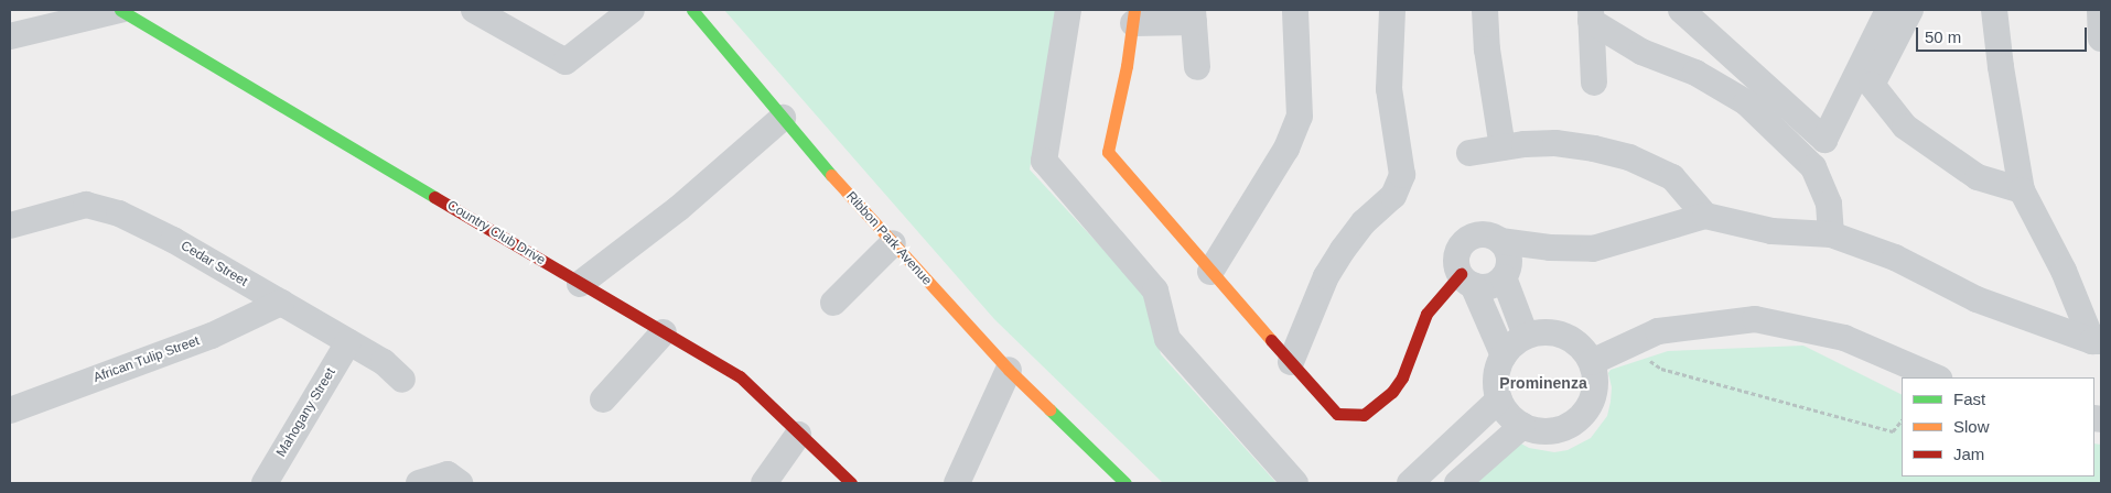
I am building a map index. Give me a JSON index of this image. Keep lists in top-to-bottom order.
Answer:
{
  "streets": {
    "street": [
      "Country Club Drive",
      "Ribbon Park Avenue",
      "Cedar Street",
      "African Tulip Street",
      "Mahogany Street"
    ]
  },
  "crossings": [
    ["Cedar Street", "African Tulip Street"],
    ["Cedar Street", "Mahogany Street"]
  ],
  "districts": ["Prominenza"],
  "legend": ["Fast", "Slow", "Jam"],
  "scale_bar": "50 m"
}
